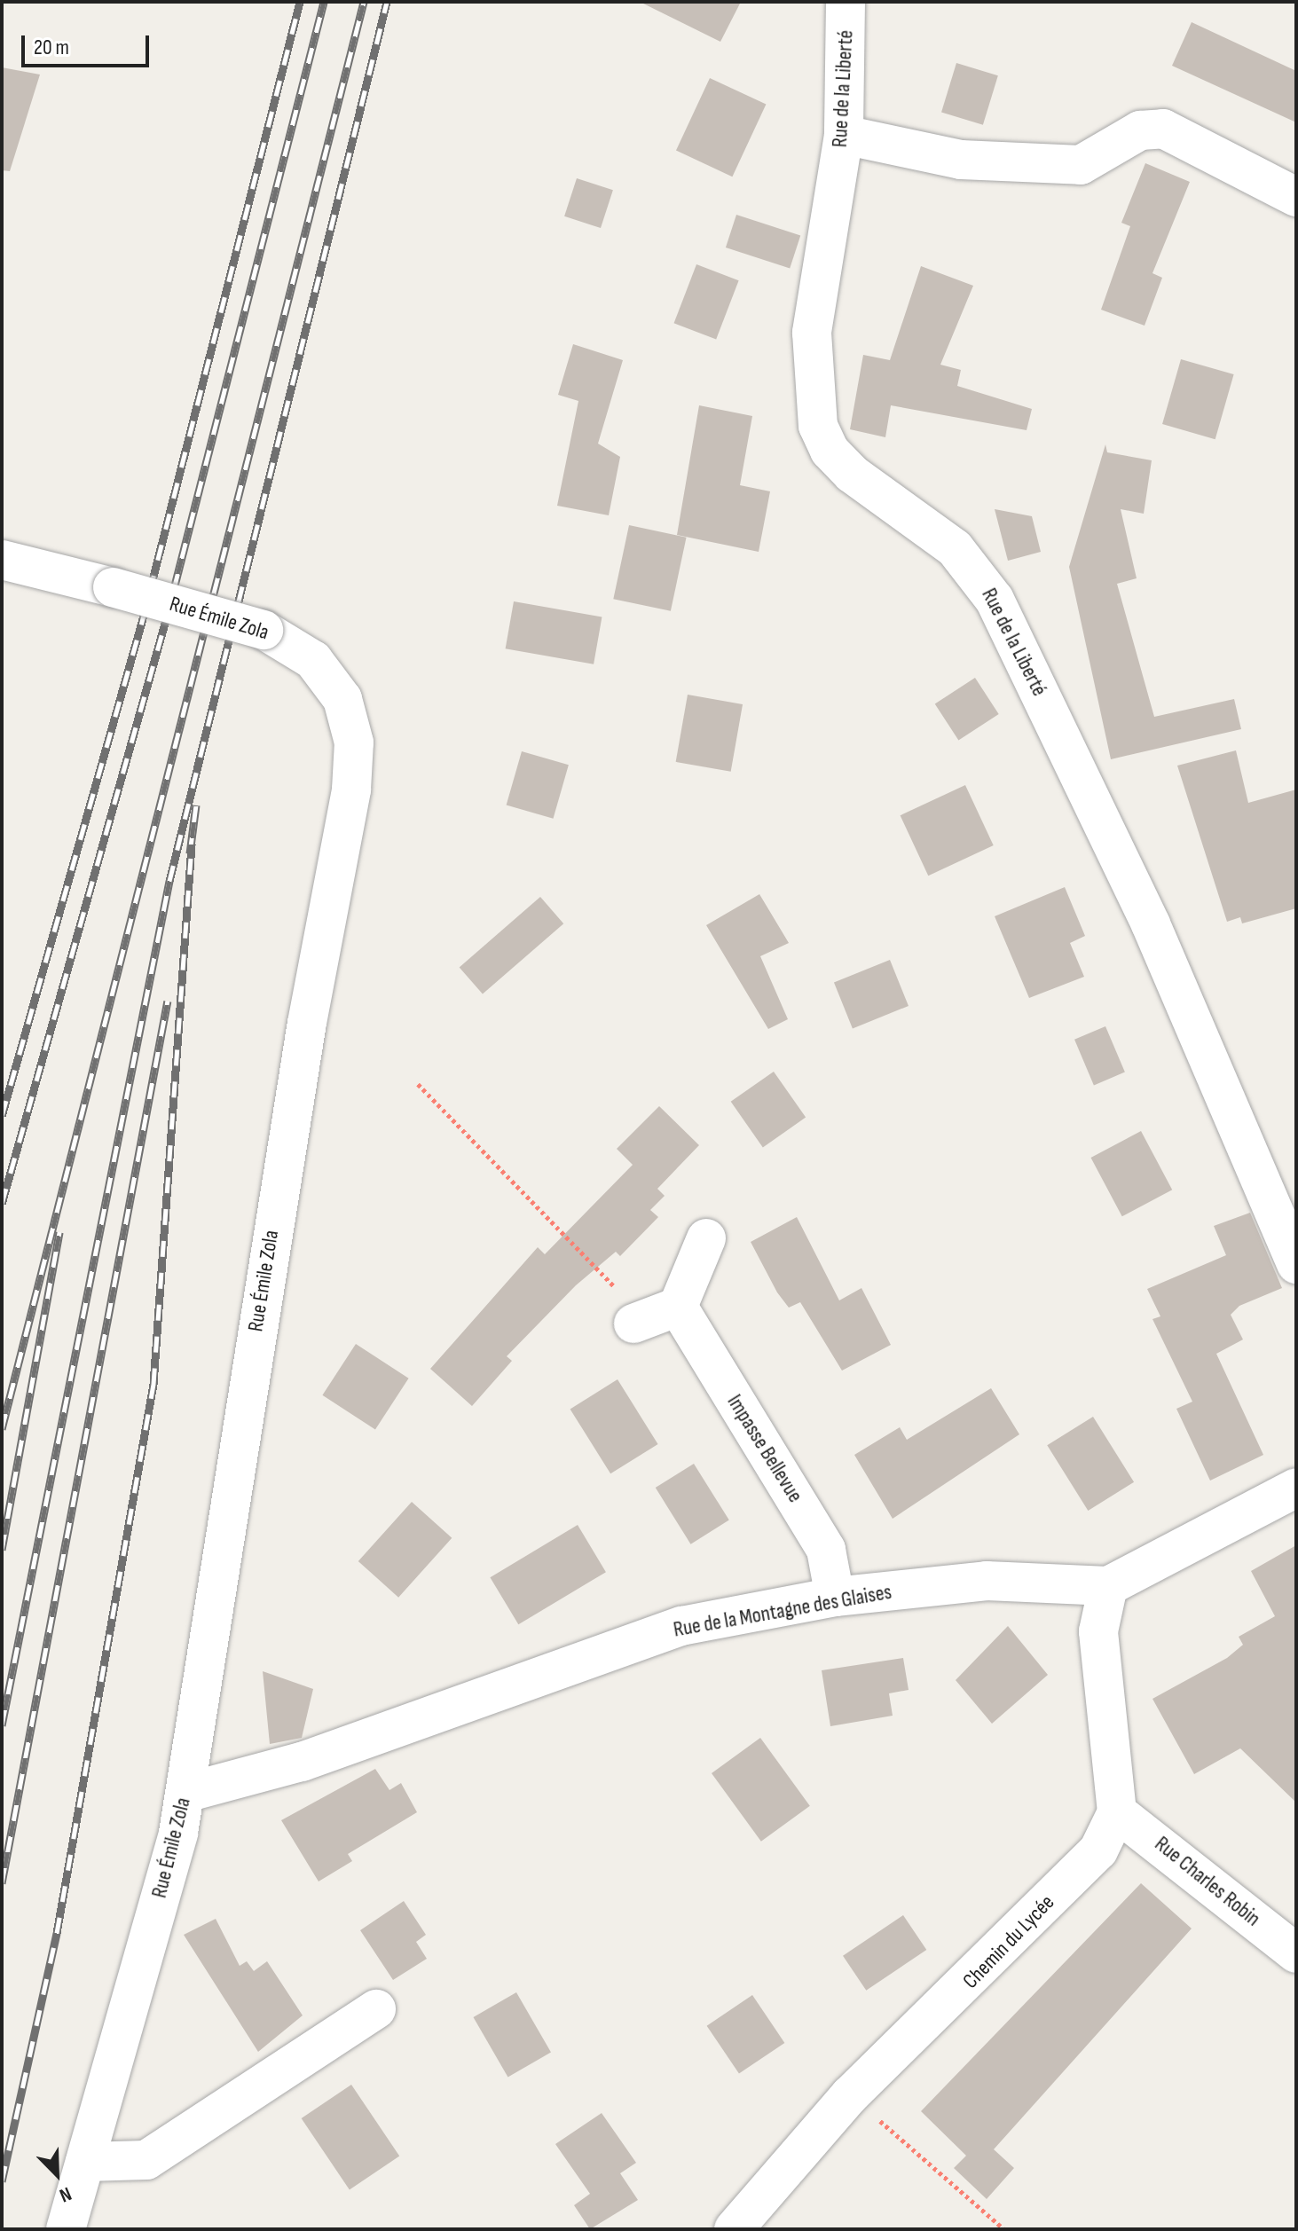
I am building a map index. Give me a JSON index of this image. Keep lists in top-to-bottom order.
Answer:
{
  "streets": {
    "street": [
      "Rue de la Liberté",
      "Rue Émile Zola",
      "Impasse Bellevue",
      "Rue de la Montagne des Glaises",
      "Rue Charles Robin",
      "Chemin du Lycée"
    ]
  },
  "crossings": [
    ["Rue Émile Zola", "Rue de la Montagne des Glaises"],
    ["Impasse Bellevue", "Rue de la Montagne des Glaises"],
    ["Rue Charles Robin", "Chemin du Lycée"]
  ],
  "scale_bar": "20 m",
  "north": "bottom right"
}
